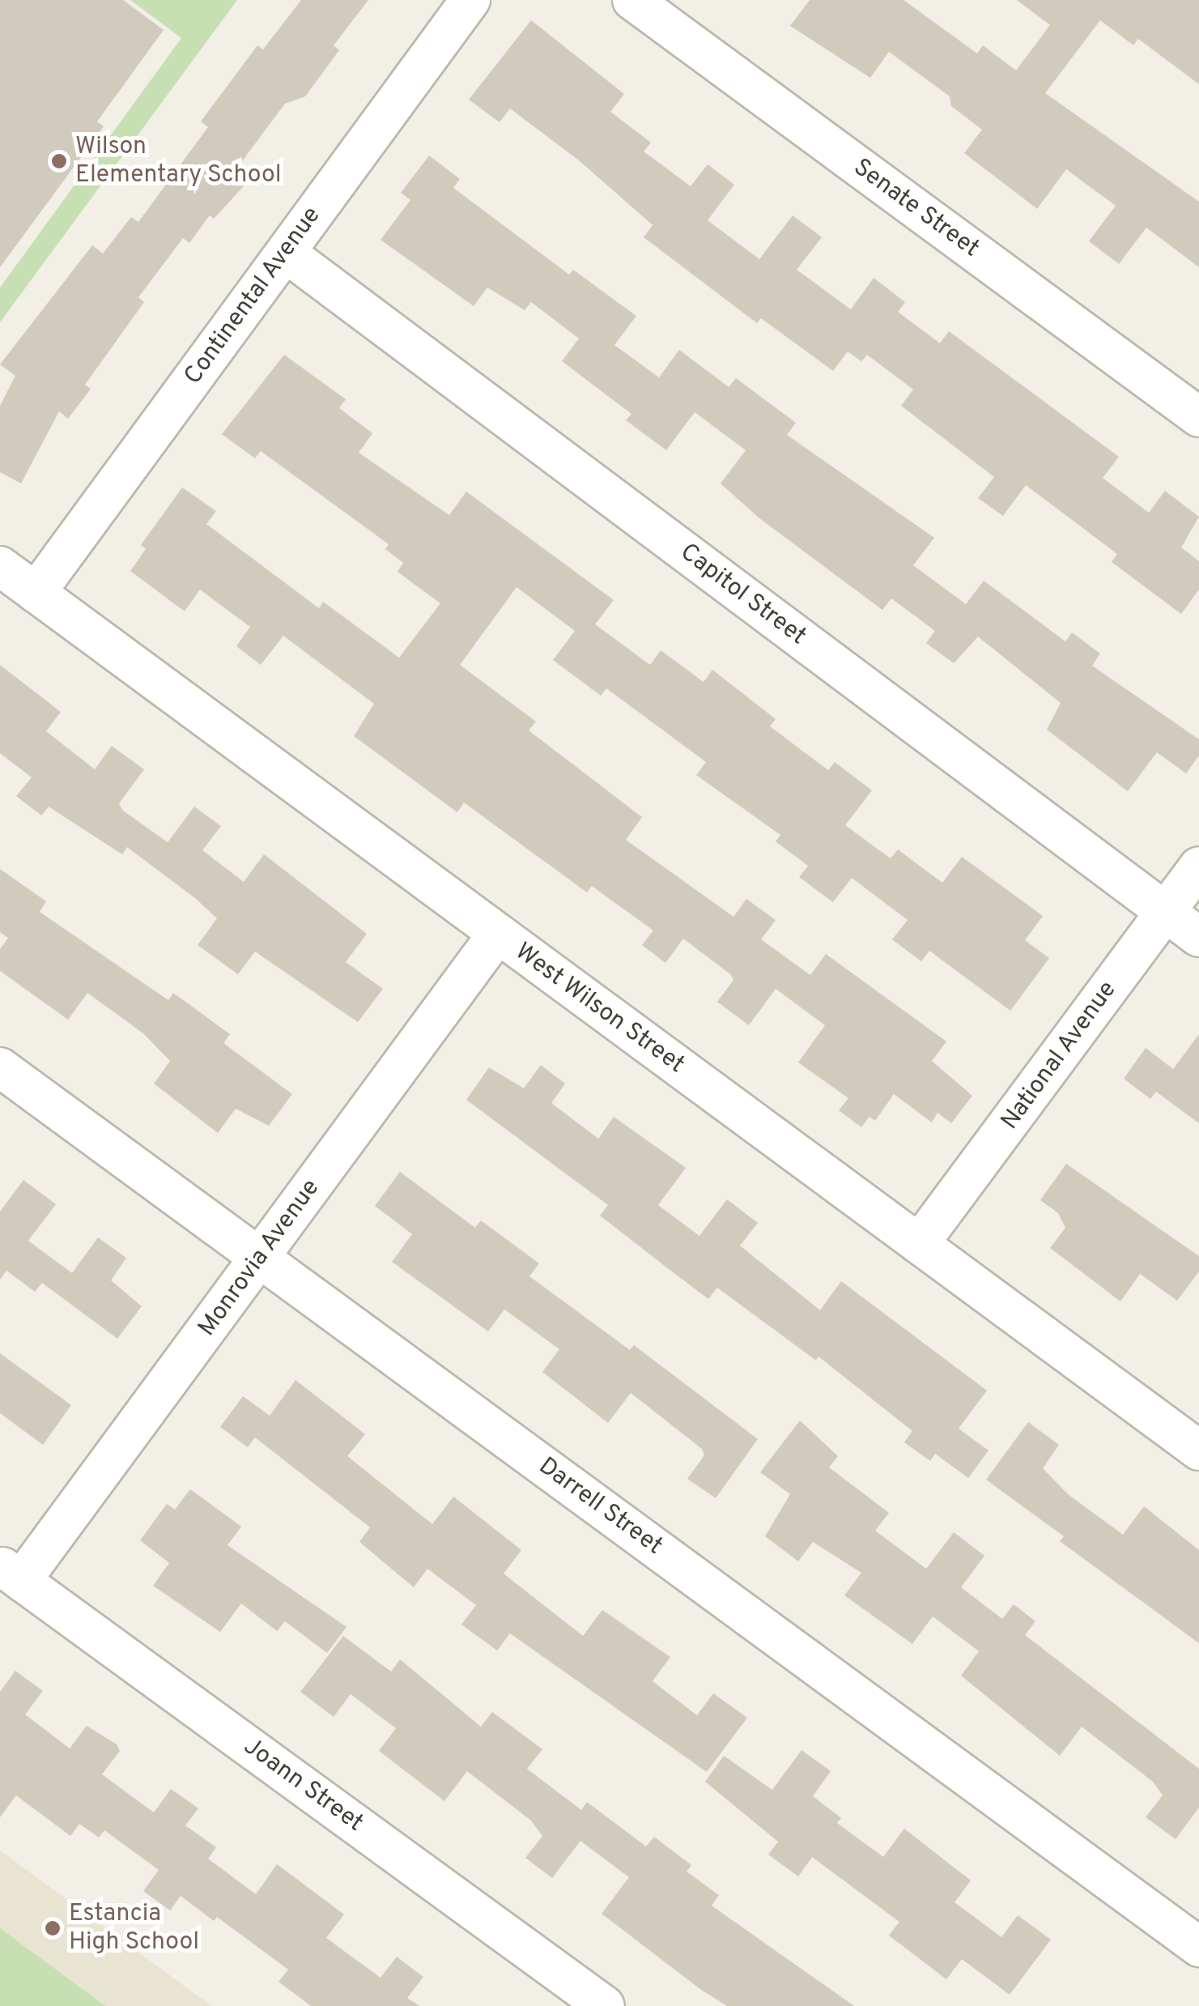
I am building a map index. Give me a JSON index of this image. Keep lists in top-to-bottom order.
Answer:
{
  "streets": {
    "street": [
      "Senate Street",
      "Continental Avenue",
      "Capitol Street",
      "West Wilson Street",
      "National Avenue",
      "Monrovia Avenue",
      "Darrell Street",
      "Joann Street"
    ]
  },
  "crossings": [
    ["Continental Avenue", "Capitol Street"],
    ["Continental Avenue", "West Wilson Street"],
    ["Capitol Street", "National Avenue"],
    ["West Wilson Street", "National Avenue"],
    ["West Wilson Street", "Monrovia Avenue"],
    ["Monrovia Avenue", "Darrell Street"],
    ["Monrovia Avenue", "Joann Street"]
  ],
  "places": ["Wilson Elementary School", "Estancia High School"]
}
